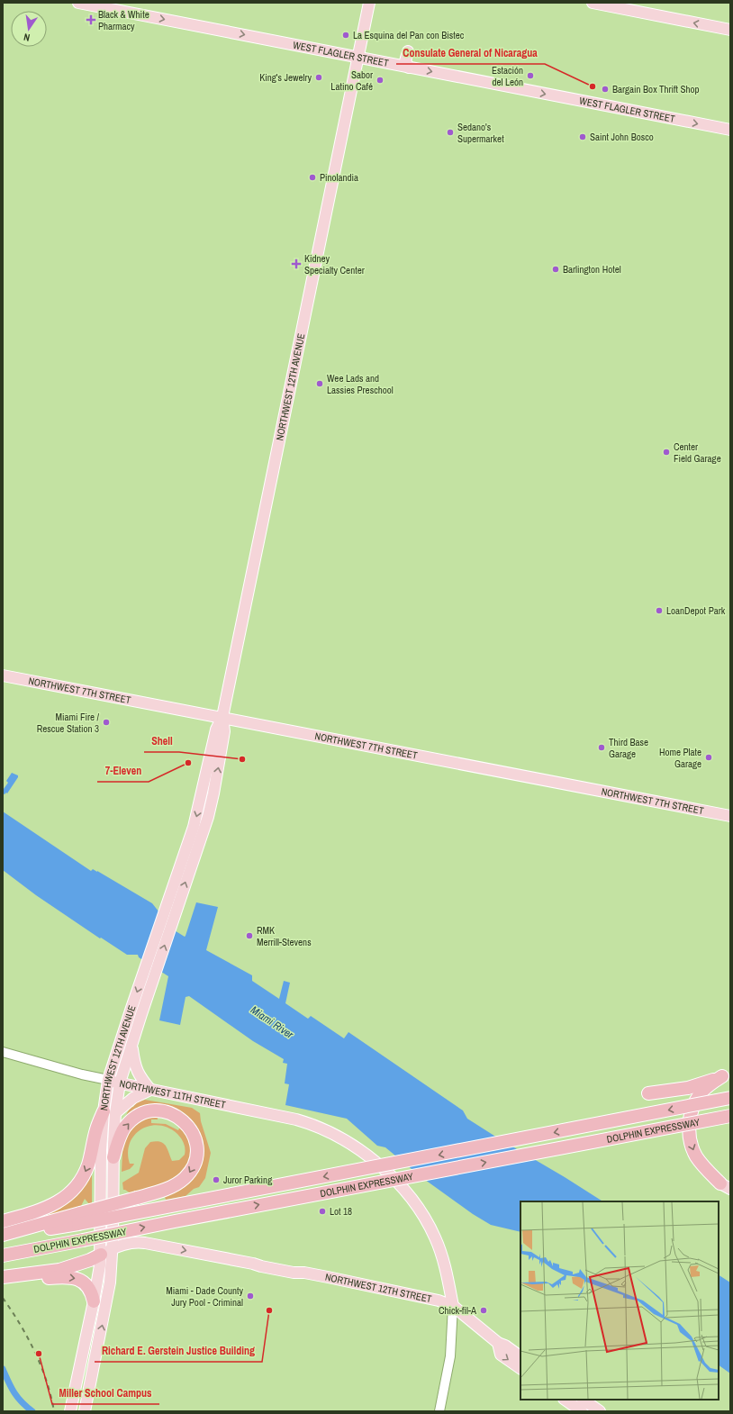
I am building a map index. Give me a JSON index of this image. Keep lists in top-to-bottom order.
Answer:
{
  "streets": {
    "highway": ["DOLPHIN EXPRESSWAY"],
    "main road": [
      "WEST FLAGLER STREET",
      "NORTHWEST 12TH AVENUE",
      "NORTHWEST 7TH STREET",
      "NORTHWEST 11TH STREET",
      "NORTHWEST 12TH STREET"
    ]
  },
  "crossings": [
    ["WEST FLAGLER STREET", "NORTHWEST 12TH AVENUE"],
    ["NORTHWEST 12TH AVENUE", "NORTHWEST 7TH STREET"],
    ["NORTHWEST 12TH AVENUE", "NORTHWEST 11TH STREET"],
    ["NORTHWEST 12TH AVENUE", "NORTHWEST 12TH STREET"],
    ["NORTHWEST 11TH STREET", "NORTHWEST 12TH STREET"]
  ],
  "one_way": ["WEST FLAGLER STREET", "NORTHWEST 12TH STREET"],
  "water": ["Miami River"],
  "places": {
    "health": ["Black & White Pharmacy", "Kidney Specialty Center"],
    "other": [
      "La Esquina del Pan con Bistec",
      "Estación del León",
      "King's Jewelry",
      "Sabor Latino Café",
      "Consulate General of Nicaragua",
      "Bargain Box Thrift Shop",
      "Sedano's Supermarket",
      "Saint John Bosco",
      "Pinolandia",
      "Barlington Hotel",
      "Wee Lads and Lassies Preschool",
      "Center Field Garage",
      "LoanDepot Park",
      "Miami Fire / Rescue Station 3",
      "Third Base Garage",
      "Home Plate Garage",
      "Shell",
      "7-Eleven",
      "RMK Merrill-Stevens",
      "Juror Parking",
      "Lot 18",
      "Miami - Dade County Jury Pool - Criminal",
      "Richard E. Gerstein Justice Building",
      "Chick-fil-A",
      "Miller School Campus"
    ]
  },
  "north": "bottom"
}
